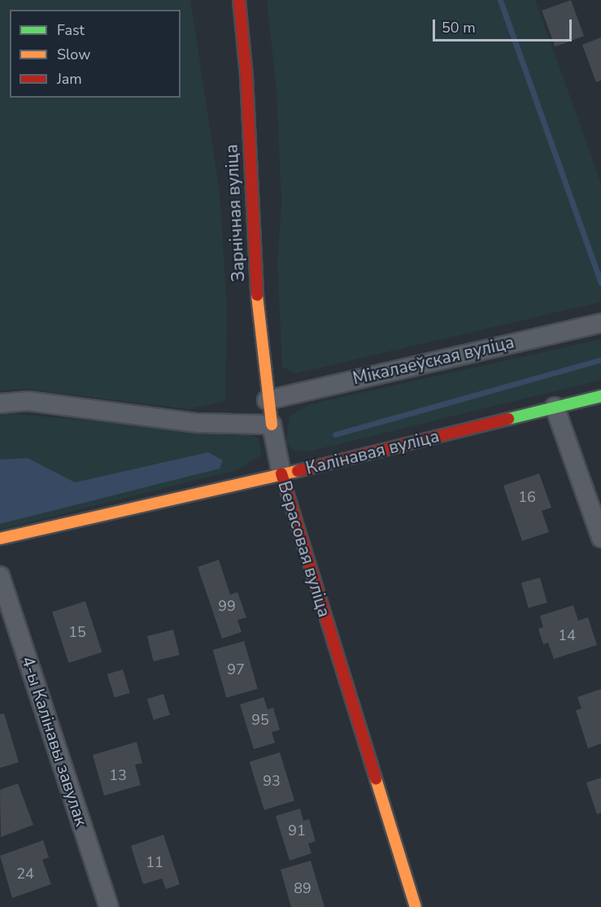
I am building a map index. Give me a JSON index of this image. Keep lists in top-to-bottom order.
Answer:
{
  "streets": {
    "street": [
      "Зарнічная вуліца",
      "Мікалаеўская вуліца",
      "Калінавая вуліца",
      "Верасовая вуліца",
      "4-ы Калінавы завулак"
    ]
  },
  "crossings": [
    ["Зарнічная вуліца", "Мікалаеўская вуліца"],
    ["Зарнічная вуліца", "Верасовая вуліца"],
    ["Калінавая вуліца", "Верасовая вуліца"]
  ],
  "house_numbers": [
    "16",
    "99",
    "15",
    "14",
    "97",
    "95",
    "13",
    "93",
    "91",
    "11",
    "24",
    "89"
  ],
  "legend": ["Fast", "Slow", "Jam"],
  "scale_bar": "50 m"
}
